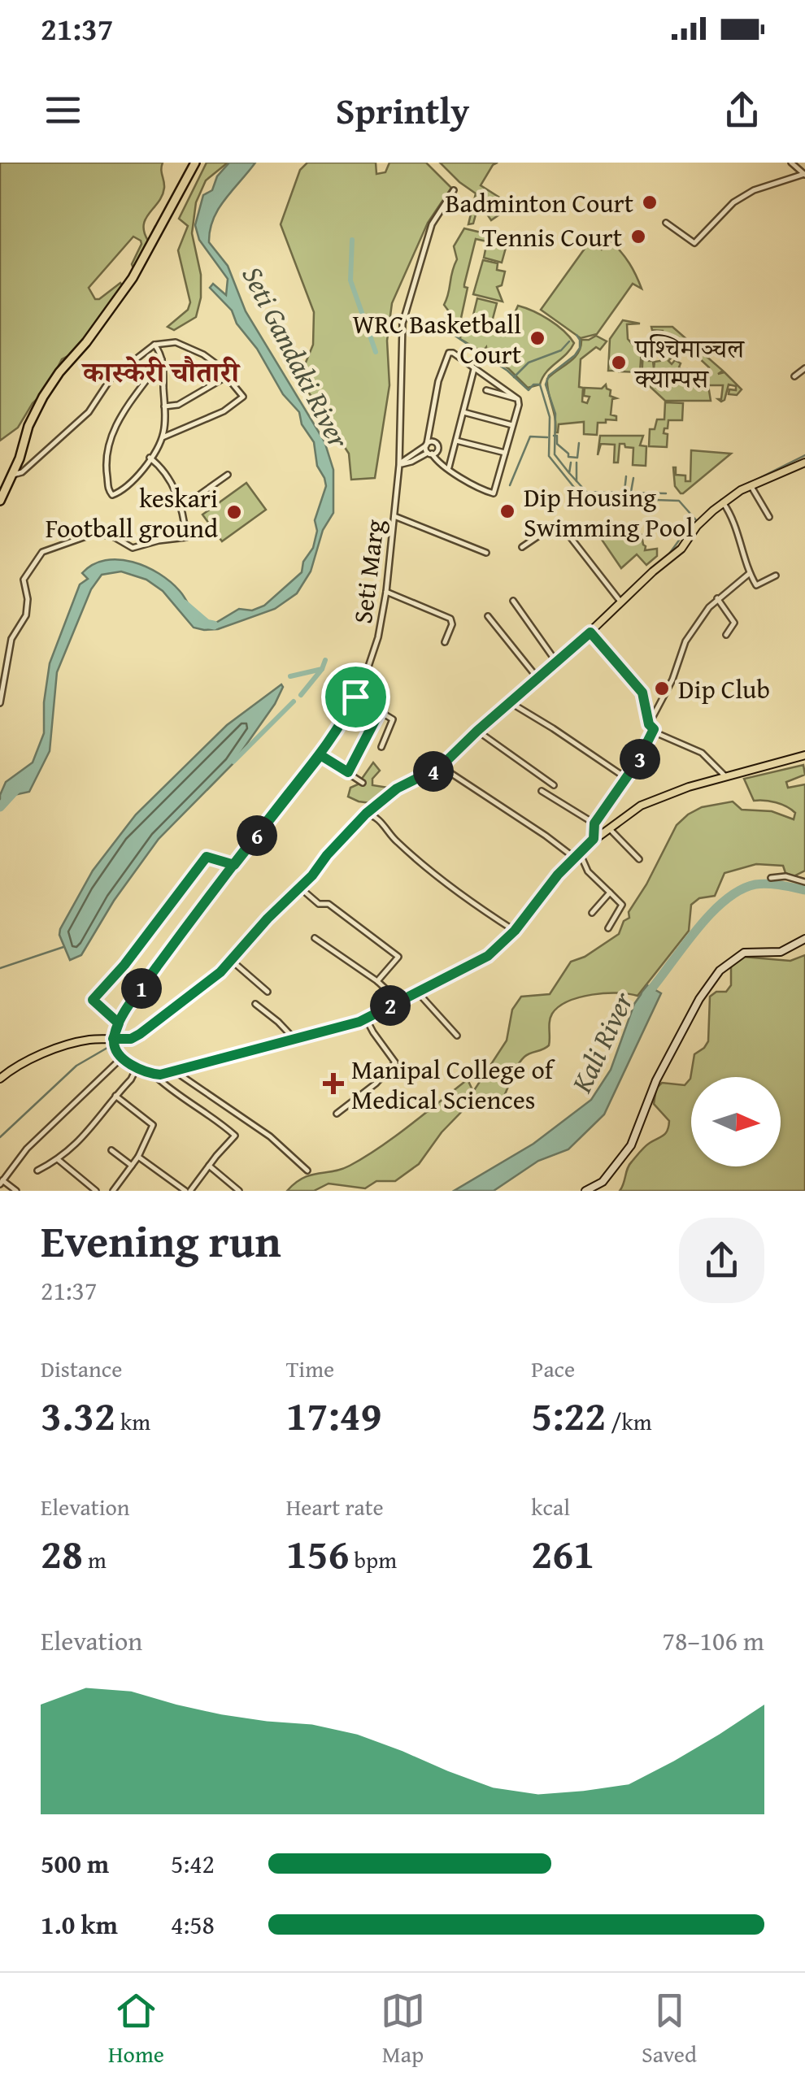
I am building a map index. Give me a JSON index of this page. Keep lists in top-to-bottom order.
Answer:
{
  "streets": {
    "street": ["Seti Marg"]
  },
  "districts": ["कास्केरी चौतारी"],
  "water": ["Seti Gandaki River", "Kali River"],
  "places": {
    "other": [
      "Badminton Court",
      "Tennis Court",
      "WRC Basketball Court",
      "पश्‍चिमाञ्‍चल क्याम्पस",
      "Dip Housing Swimming Pool",
      "keskari Football ground",
      "Dip Club"
    ],
    "health": ["Manipal College of Medical Sciences"]
  },
  "north": "right",
  "page": {
    "status": "21:37",
    "header": "Sprintly",
    "pins": [
      "3",
      "4",
      "6",
      "1",
      "2"
    ],
    "heading": ["Evening run", "21:37"],
    "stats": [
      ["Distance", "3.32 km"],
      ["Time", "17:49"],
      ["Pace", "5:22 /km"],
      ["Elevation", "28 m"],
      ["Heart rate", "156 bpm"],
      ["kcal", "261"]
    ],
    "chart": ["Elevation", "78–106 m"],
    "list": [
      {
        "name": "500 m",
        "note": "5:42"
      },
      {
        "name": "1.0 km",
        "note": "4:58"
      }
    ],
    "tabs": ["Home", "Map", "Saved"]
  }
}
